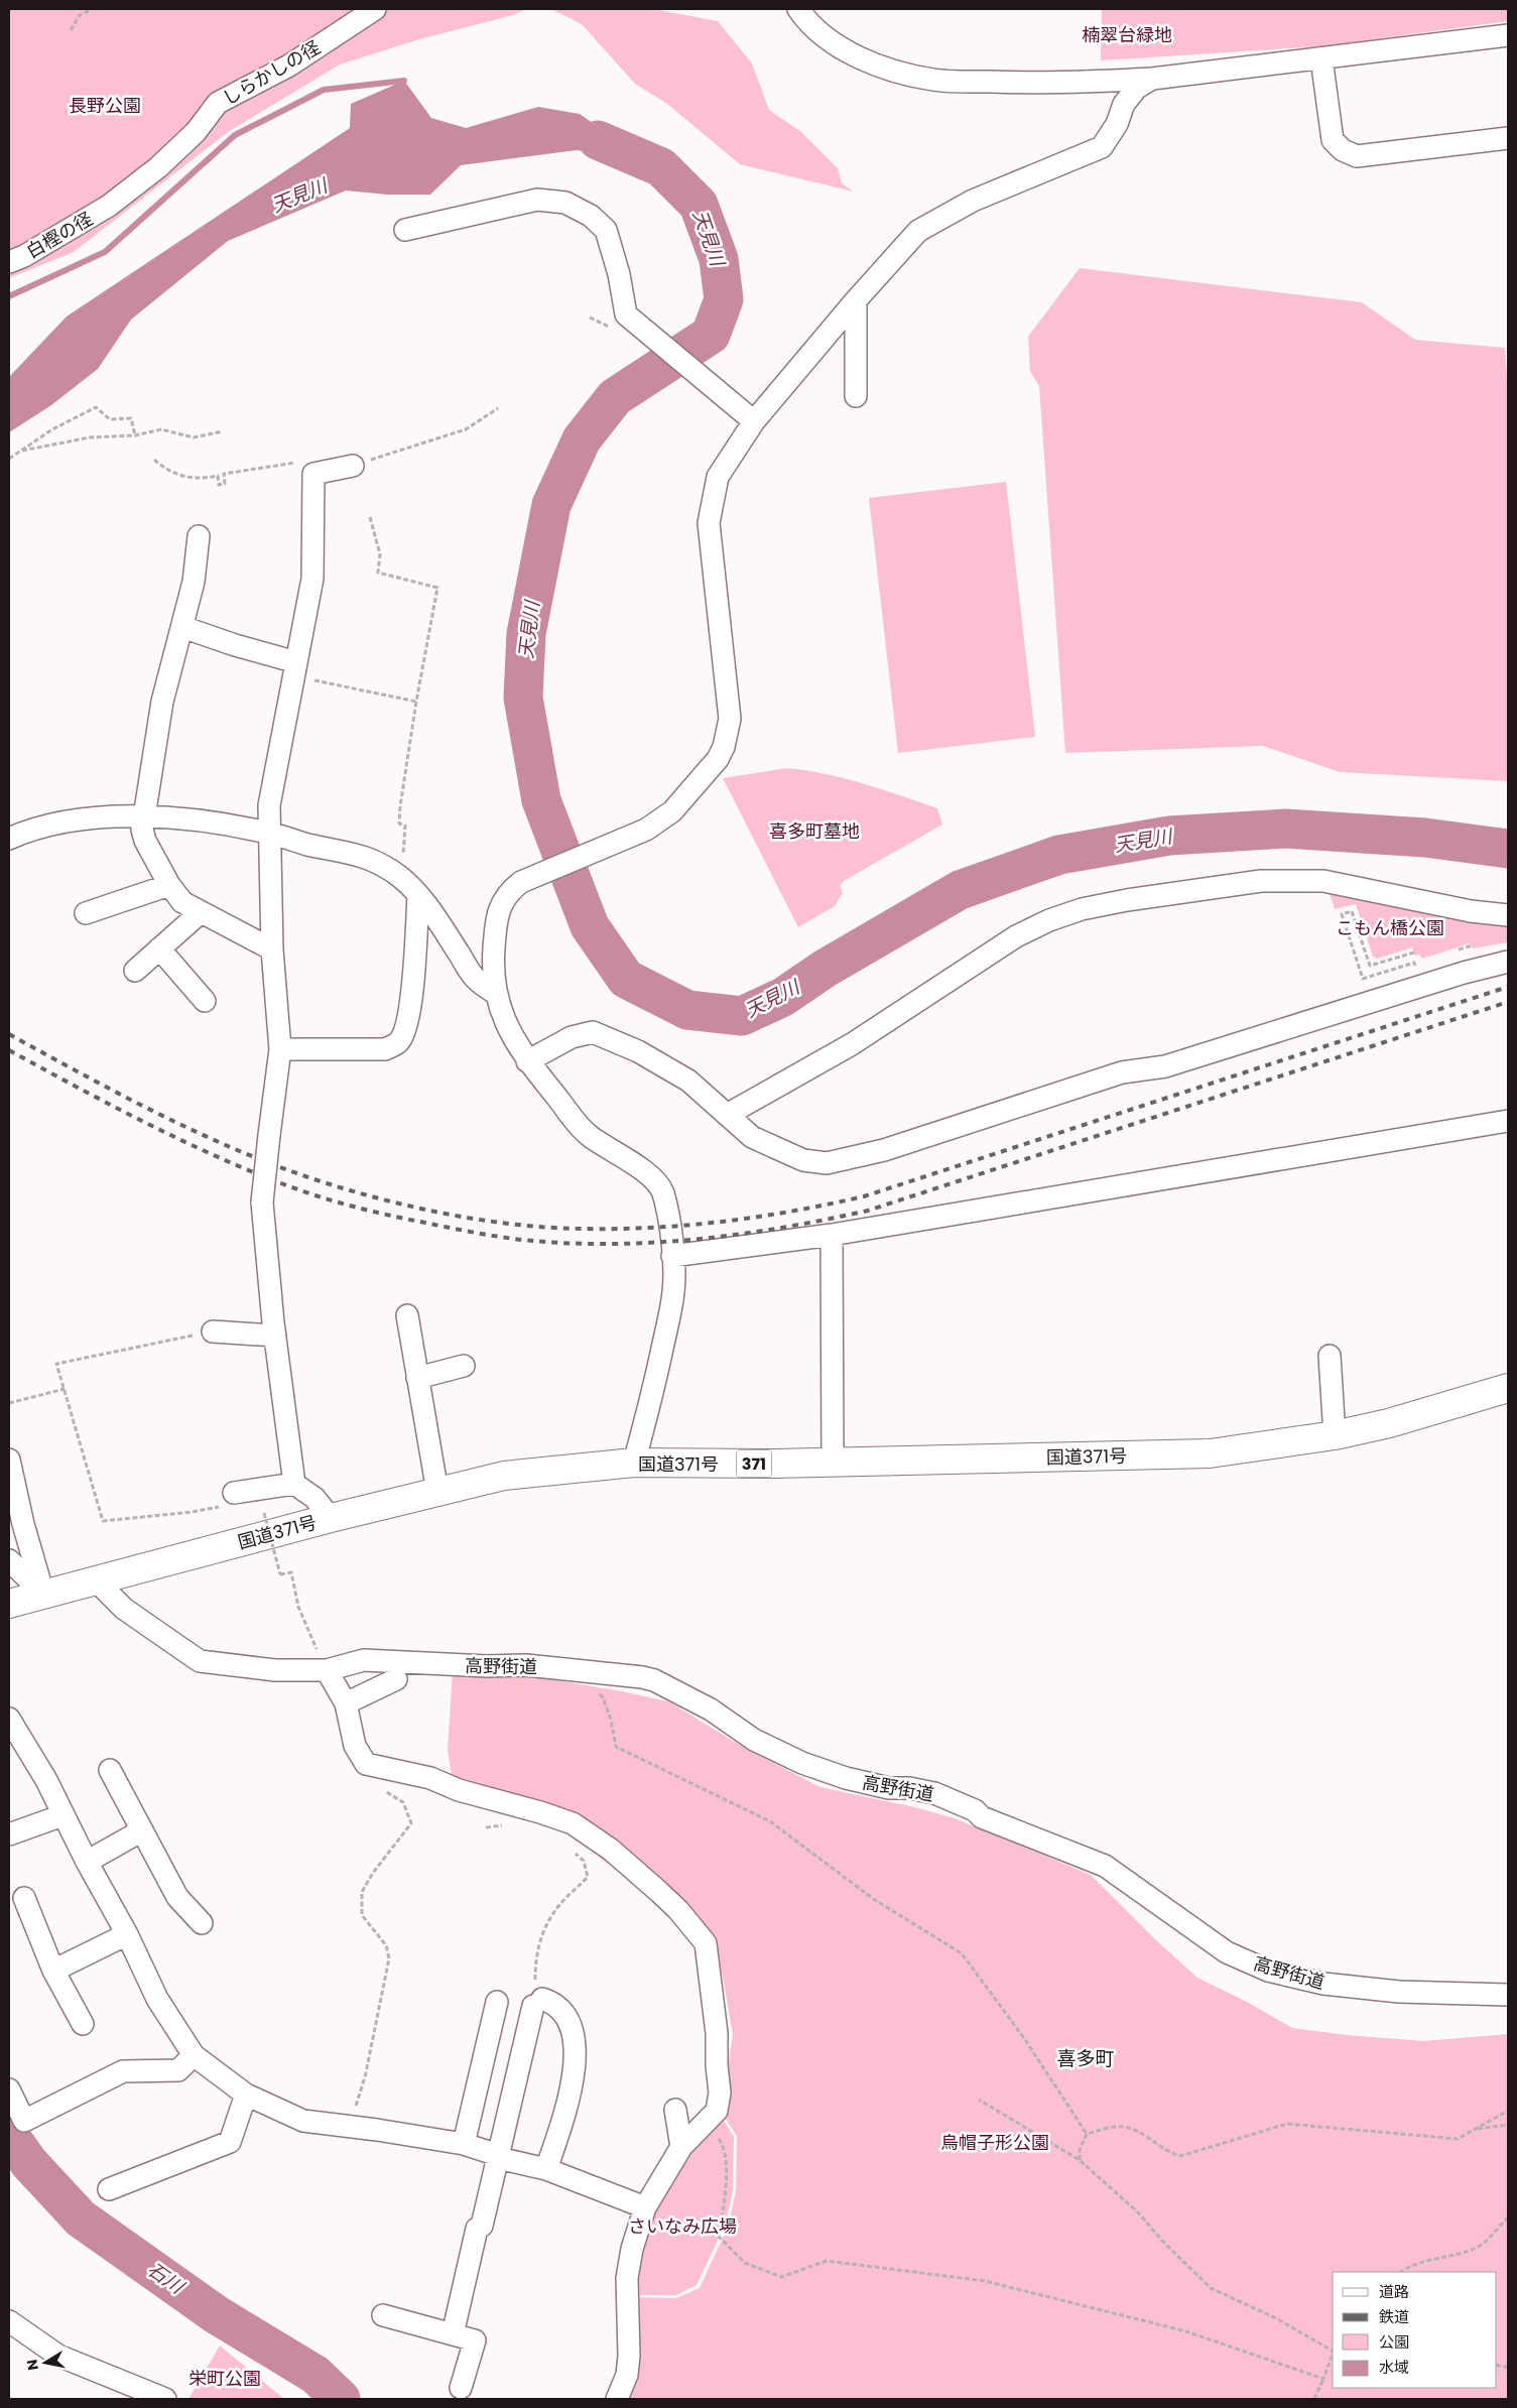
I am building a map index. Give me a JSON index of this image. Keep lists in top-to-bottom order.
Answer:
{
  "streets": {
    "highway": ["国道371号", "371"],
    "street": ["しらかしの径", "白樫の径", "高野街道"]
  },
  "crossings": [
    ["しらかしの径", "白樫の径"],
    ["国道371号", "高野街道"]
  ],
  "districts": ["喜多町"],
  "water": ["天見川", "石川"],
  "parks": [
    "楠翠台緑地",
    "長野公園",
    "喜多町墓地",
    "こもん橋公園",
    "烏帽子形公園",
    "さいなみ広場",
    "栄町公園"
  ],
  "legend": [
    "道路",
    "鉄道",
    "公園",
    "水域"
  ],
  "north": "left"
}
